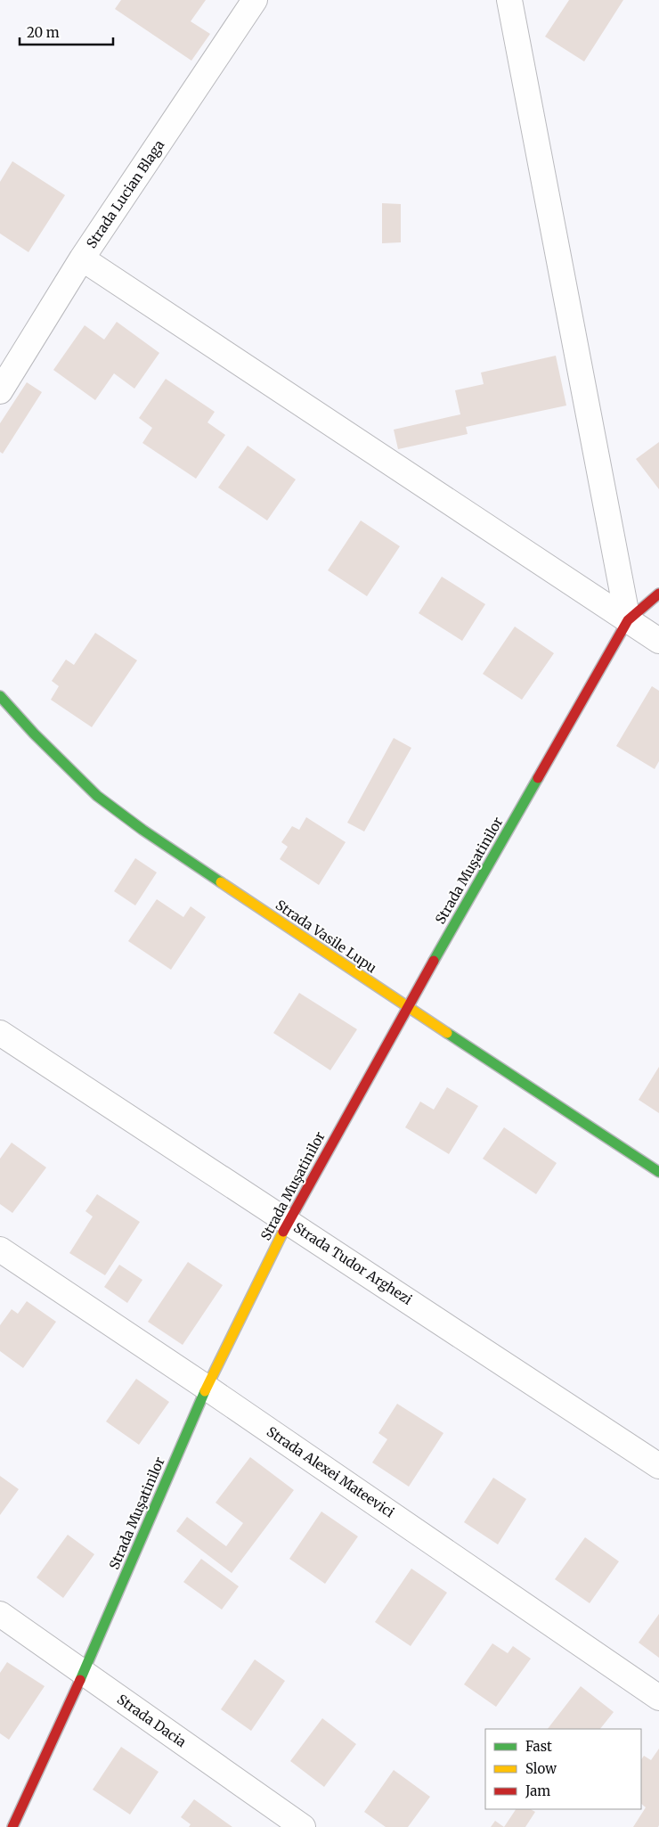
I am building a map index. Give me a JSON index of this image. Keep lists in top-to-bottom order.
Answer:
{
  "streets": {
    "street": [
      "Strada Lucian Blaga",
      "Strada Muşatinilor",
      "Strada Vasile Lupu",
      "Strada Tudor Arghezi",
      "Strada Alexei Mateevici",
      "Strada Dacia"
    ]
  },
  "crossings": [
    ["Strada Muşatinilor", "Strada Vasile Lupu"],
    ["Strada Muşatinilor", "Strada Tudor Arghezi"],
    ["Strada Muşatinilor", "Strada Alexei Mateevici"],
    ["Strada Muşatinilor", "Strada Dacia"]
  ],
  "legend": ["Fast", "Slow", "Jam"],
  "scale_bar": "20 m"
}
